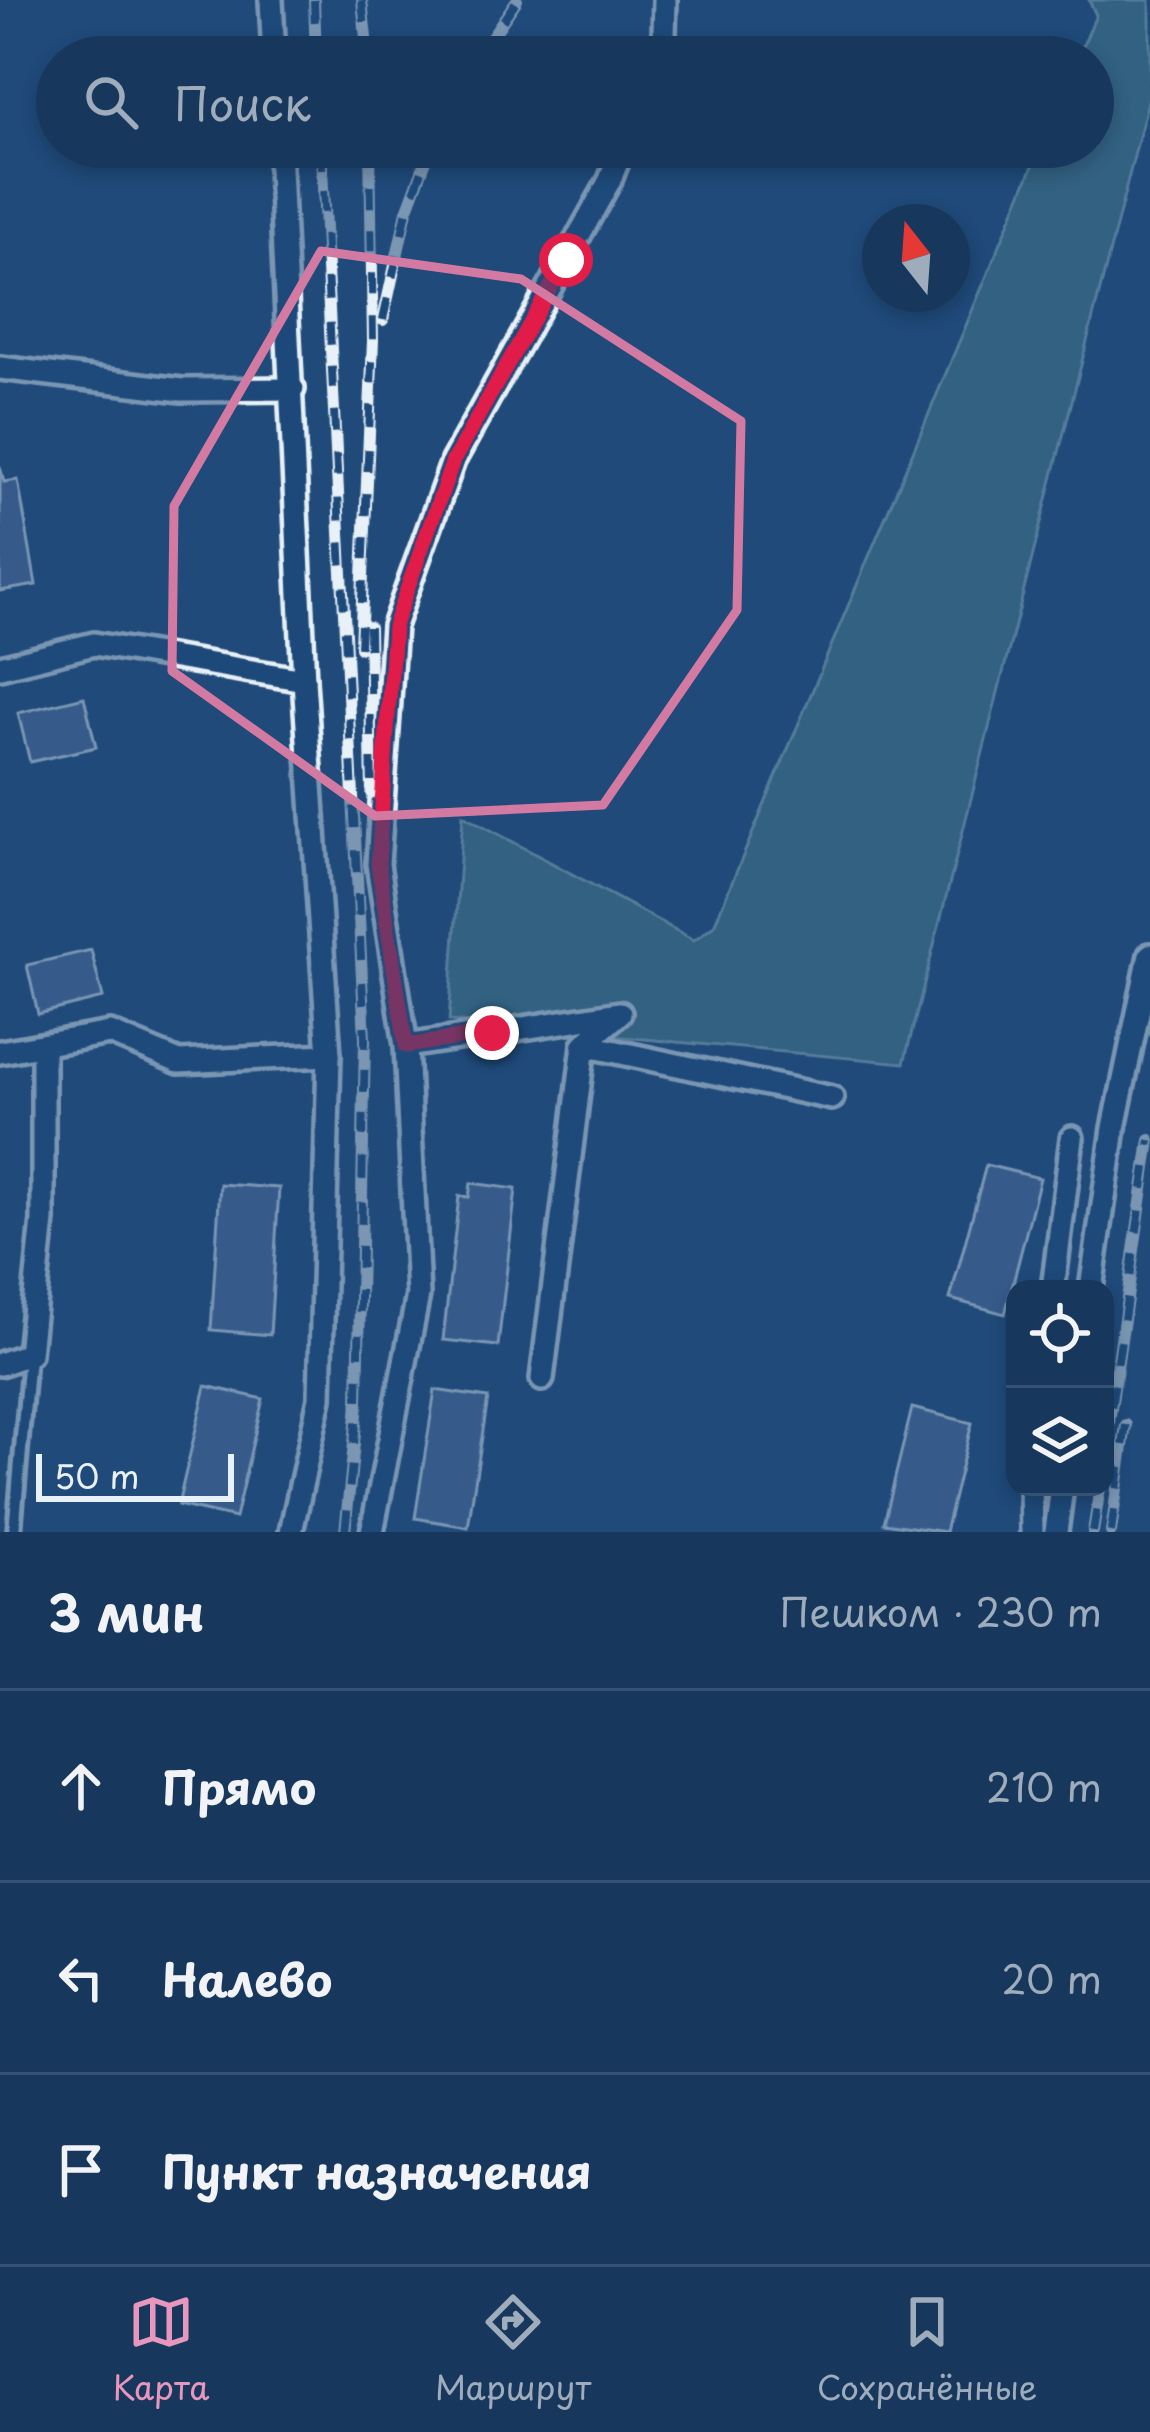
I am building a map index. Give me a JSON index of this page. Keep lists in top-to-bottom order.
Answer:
{
  "scale_bar": "50 m",
  "north": "top",
  "page": {
    "search": "Поиск",
    "scale": "50 m",
    "heading": ["3 мин", "Пешком · 230 m"],
    "list": [
      ["Прямо", "210 m"],
      ["Налево", "20 m"],
      "Пункт назначения"
    ],
    "nav": ["Карта", "Маршрут", "Сохранённые"]
  }
}
